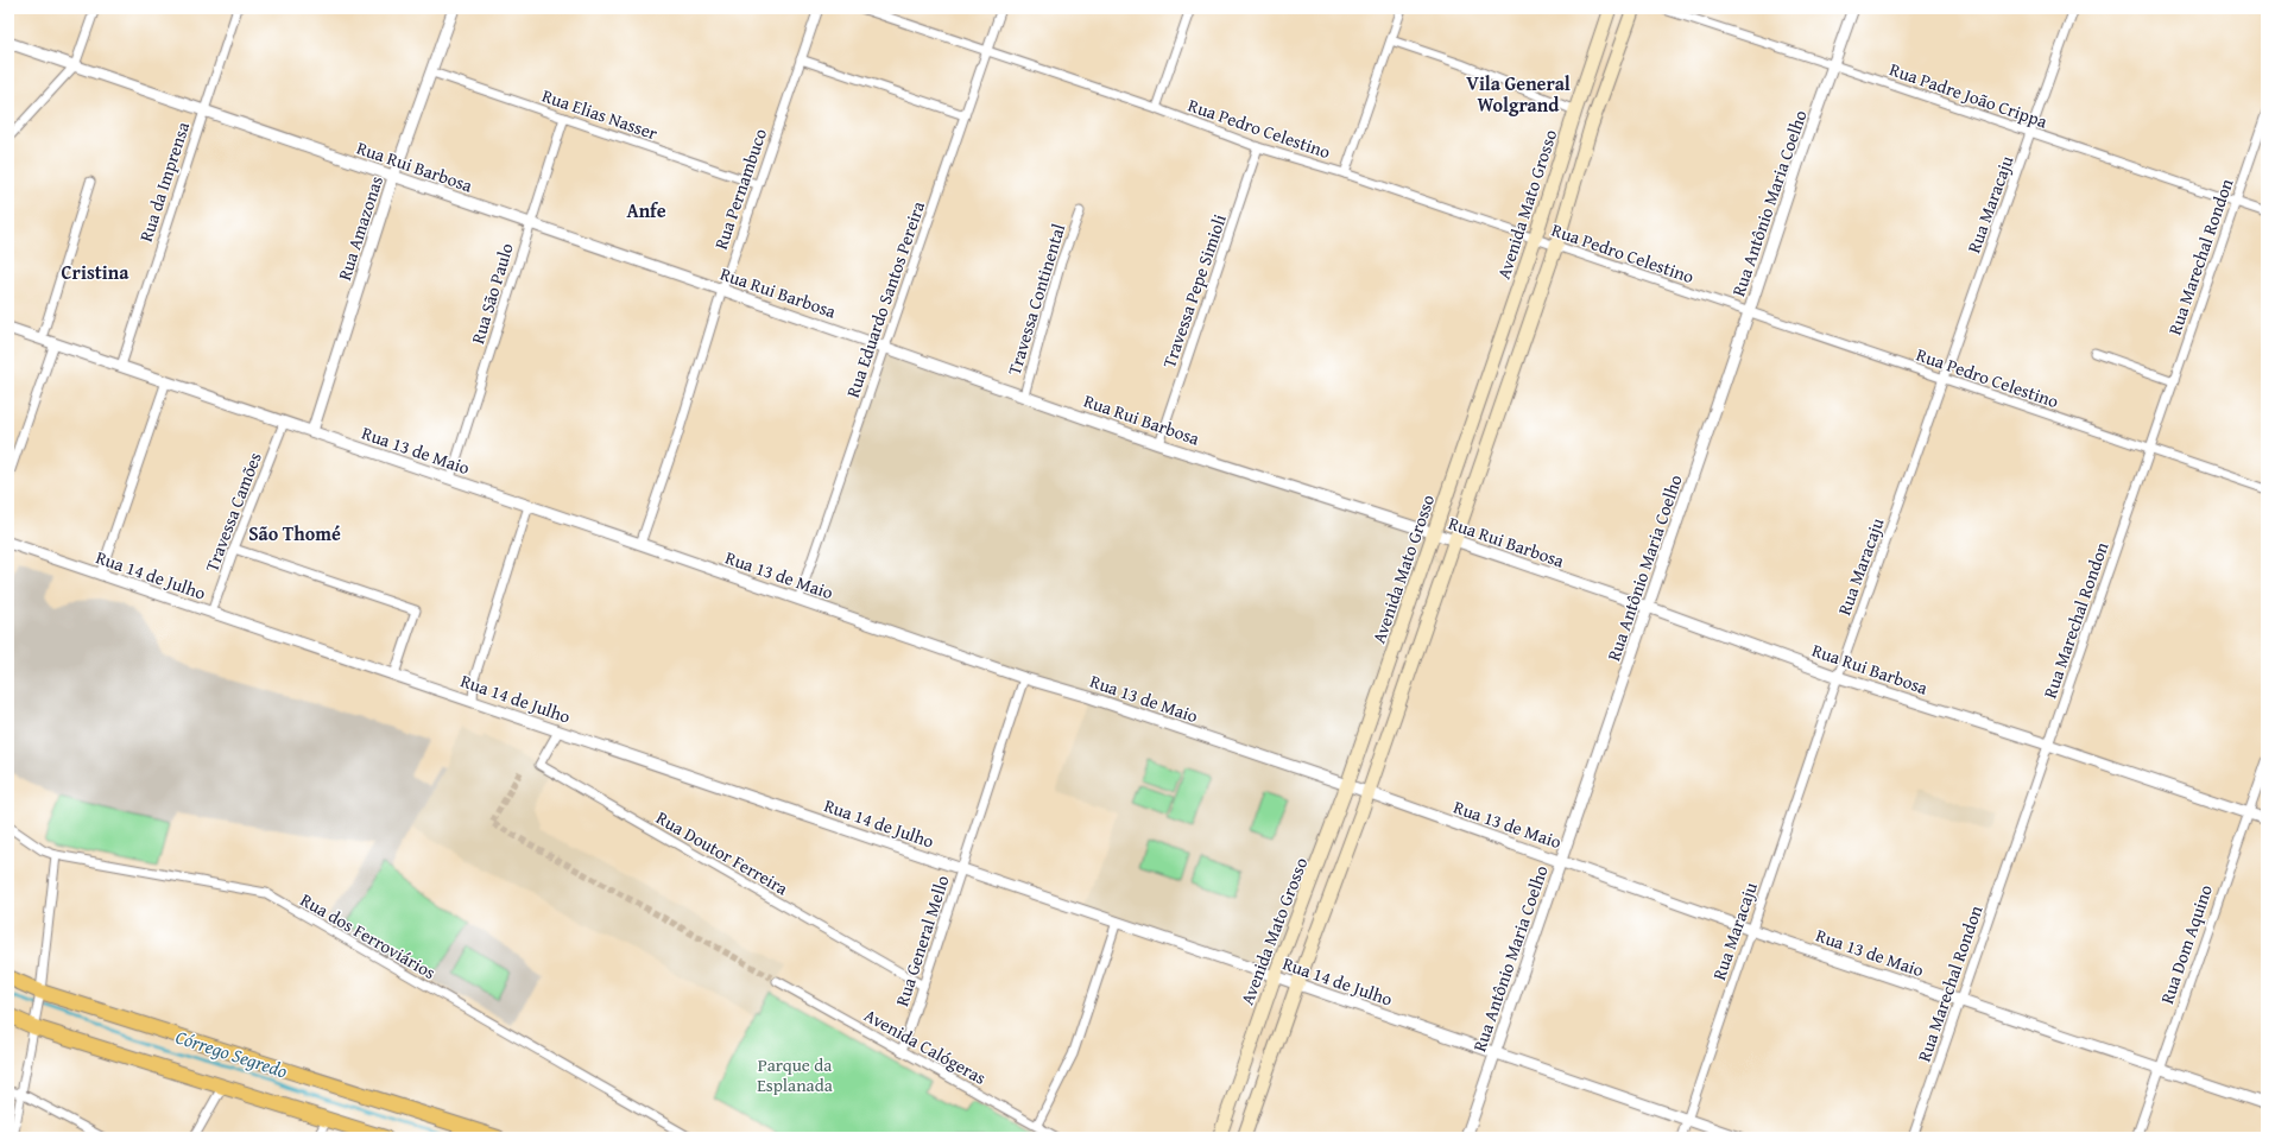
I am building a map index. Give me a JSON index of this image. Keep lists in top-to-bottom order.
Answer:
{
  "streets": {
    "main road": ["Avenida Mato Grosso"],
    "street": [
      "Rua Padre João Crippa",
      "Rua Elias Nasser",
      "Rua Pedro Celestino",
      "Rua Rui Barbosa",
      "Rua da Imprensa",
      "Rua Pernambuco",
      "Rua Antônio Maria Coelho",
      "Rua Maracaju",
      "Rua Amazonas",
      "Rua Marechal Rondon",
      "Travessa Pepe Simioli",
      "Rua São Paulo",
      "Rua Eduardo Santos Pereira",
      "Travessa Continental",
      "Rua 13 de Maio",
      "Travessa Camões",
      "Rua 14 de Julho",
      "Rua Doutor Ferreira",
      "Rua dos Ferroviários",
      "Rua General Mello",
      "Rua Dom Aquino",
      "Avenida Calógeras"
    ]
  },
  "crossings": [
    ["Rua Padre João Crippa", "Rua Antônio Maria Coelho"],
    ["Rua Padre João Crippa", "Rua Maracaju"],
    ["Rua Padre João Crippa", "Rua Marechal Rondon"],
    ["Rua Elias Nasser", "Rua Pernambuco"],
    ["Rua Elias Nasser", "Rua Amazonas"],
    ["Rua Elias Nasser", "Rua São Paulo"],
    ["Rua Pedro Celestino", "Rua Antônio Maria Coelho"],
    ["Rua Pedro Celestino", "Avenida Mato Grosso"],
    ["Rua Pedro Celestino", "Rua Maracaju"],
    ["Rua Pedro Celestino", "Rua Marechal Rondon"],
    ["Rua Pedro Celestino", "Travessa Pepe Simioli"],
    ["Rua Pedro Celestino", "Rua Eduardo Santos Pereira"],
    ["Rua Rui Barbosa", "Rua da Imprensa"],
    ["Rua Rui Barbosa", "Rua Pernambuco"],
    ["Rua Rui Barbosa", "Rua Antônio Maria Coelho"],
    ["Rua Rui Barbosa", "Avenida Mato Grosso"],
    ["Rua Rui Barbosa", "Rua Maracaju"],
    ["Rua Rui Barbosa", "Rua Amazonas"],
    ["Rua Rui Barbosa", "Rua Marechal Rondon"],
    ["Rua Rui Barbosa", "Travessa Pepe Simioli"],
    ["Rua Rui Barbosa", "Rua São Paulo"],
    ["Rua Rui Barbosa", "Rua Eduardo Santos Pereira"],
    ["Rua Rui Barbosa", "Travessa Continental"],
    ["Rua Rui Barbosa", "Rua Dom Aquino"],
    ["Rua da Imprensa", "Rua 13 de Maio"],
    ["Rua Pernambuco", "Rua 13 de Maio"],
    ["Rua Antônio Maria Coelho", "Rua 13 de Maio"],
    ["Rua Antônio Maria Coelho", "Rua 14 de Julho"],
    ["Avenida Mato Grosso", "Rua 13 de Maio"],
    ["Avenida Mato Grosso", "Rua 14 de Julho"],
    ["Rua Maracaju", "Rua 13 de Maio"],
    ["Rua Maracaju", "Rua 14 de Julho"],
    ["Rua Amazonas", "Rua 13 de Maio"],
    ["Rua Marechal Rondon", "Rua 13 de Maio"],
    ["Rua São Paulo", "Rua 13 de Maio"],
    ["Rua Eduardo Santos Pereira", "Rua 13 de Maio"],
    ["Rua 13 de Maio", "Travessa Camões"],
    ["Rua 13 de Maio", "Rua General Mello"],
    ["Rua 13 de Maio", "Rua Dom Aquino"],
    ["Travessa Camões", "Rua 14 de Julho"],
    ["Rua 14 de Julho", "Rua Doutor Ferreira"],
    ["Rua 14 de Julho", "Rua General Mello"],
    ["Rua Doutor Ferreira", "Rua General Mello"],
    ["Rua General Mello", "Avenida Calógeras"]
  ],
  "districts": [
    "Vila General Wolgrand",
    "Anfe",
    "Cristina",
    "São Thomé"
  ],
  "water": ["Córrego Segredo"],
  "parks": ["Parque da Esplanada"]
}
